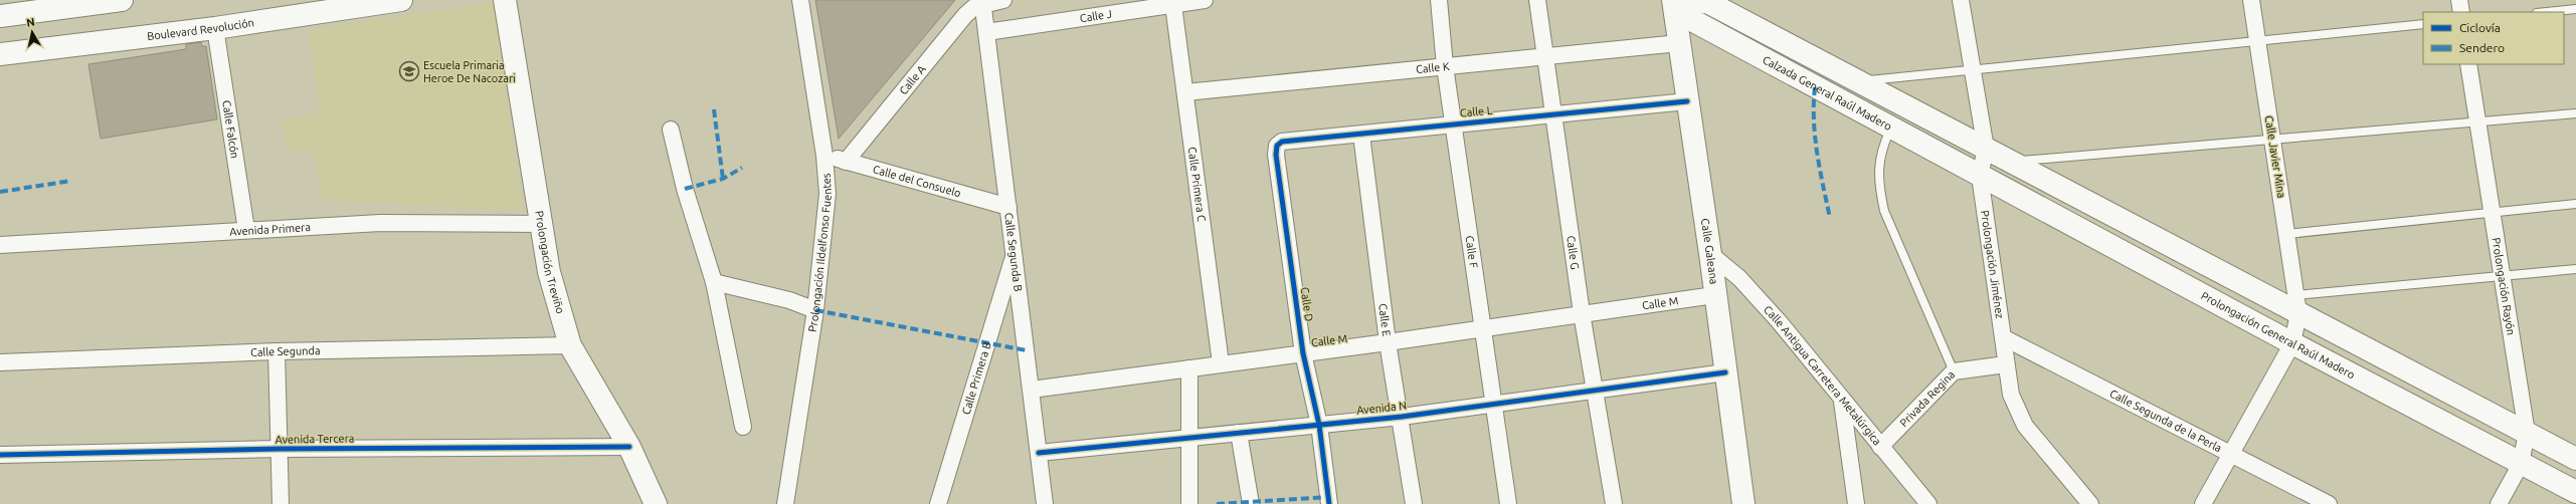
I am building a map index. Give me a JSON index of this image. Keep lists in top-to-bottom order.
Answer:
{
  "streets": {
    "main road": [
      "Boulevard Revolución",
      "Calzada General Raúl Madero",
      "Calle Galeana",
      "Prolongación Treviño",
      "Prolongación General Raúl Madero"
    ],
    "street": [
      "Calle J",
      "Calle K",
      "Calle A",
      "Calle L",
      "Calle Falcón",
      "Calle Javier Mina",
      "Calle del Consuelo",
      "Calle Primera C",
      "Avenida Primera",
      "Prolongación Ildelfonso Fuentes",
      "Calle Segunda B",
      "Calle F",
      "Calle G",
      "Prolongación Jiménez",
      "Prolongación Rayón",
      "Calle M",
      "Calle D",
      "Calle E",
      "Calle Segunda",
      "Calle Antigua Carretera Metalúrgica",
      "Calle Primera B",
      "Privada Regina",
      "Avenida N",
      "Calle Segunda de la Perla",
      "Avenida Tercera"
    ]
  },
  "crossings": [
    ["Calle J", "Calle Primera C"],
    ["Calle J", "Calle Segunda B"],
    ["Boulevard Revolución", "Calle Falcón"],
    ["Calle K", "Calle Primera C"],
    ["Calle K", "Calle F"],
    ["Calle K", "Calle G"],
    ["Calle K", "Calle Galeana"],
    ["Calle A", "Calle del Consuelo"],
    ["Calle A", "Calle Segunda B"],
    ["Calzada General Raúl Madero", "Calle Galeana"],
    ["Calzada General Raúl Madero", "Prolongación Jiménez"],
    ["Calzada General Raúl Madero", "Prolongación General Raúl Madero"],
    ["Calle L", "Calle F"],
    ["Calle L", "Calle G"],
    ["Calle L", "Calle Galeana"],
    ["Calle L", "Calle D"],
    ["Calle L", "Calle E"],
    ["Calle Falcón", "Avenida Primera"],
    ["Calle Javier Mina", "Prolongación General Raúl Madero"],
    ["Calle Javier Mina", "Calle Segunda de la Perla"],
    ["Calle del Consuelo", "Prolongación Ildelfonso Fuentes"],
    ["Calle del Consuelo", "Calle Segunda B"],
    ["Calle Primera C", "Calle M"],
    ["Avenida Primera", "Prolongación Treviño"],
    ["Calle Segunda B", "Calle M"],
    ["Calle Segunda B", "Calle Primera B"],
    ["Calle Segunda B", "Avenida N"],
    ["Calle F", "Calle M"],
    ["Calle F", "Avenida N"],
    ["Calle G", "Calle M"],
    ["Calle G", "Avenida N"],
    ["Calle Galeana", "Calle M"],
    ["Calle Galeana", "Calle Antigua Carretera Metalúrgica"],
    ["Calle Galeana", "Avenida N"],
    ["Prolongación Treviño", "Calle Segunda"],
    ["Prolongación Treviño", "Avenida Tercera"],
    ["Prolongación Jiménez", "Prolongación General Raúl Madero"],
    ["Prolongación Jiménez", "Privada Regina"],
    ["Prolongación Jiménez", "Calle Segunda de la Perla"],
    ["Prolongación Rayón", "Prolongación General Raúl Madero"],
    ["Calle M", "Calle D"],
    ["Calle M", "Calle E"],
    ["Calle D", "Avenida N"],
    ["Calle E", "Avenida N"],
    ["Calle Antigua Carretera Metalúrgica", "Privada Regina"]
  ],
  "places": {
    "school or university": ["Escuela Primaria Heroe De Nacozari"]
  },
  "legend": ["Ciclovía", "Sendero"],
  "north": "top"
}
